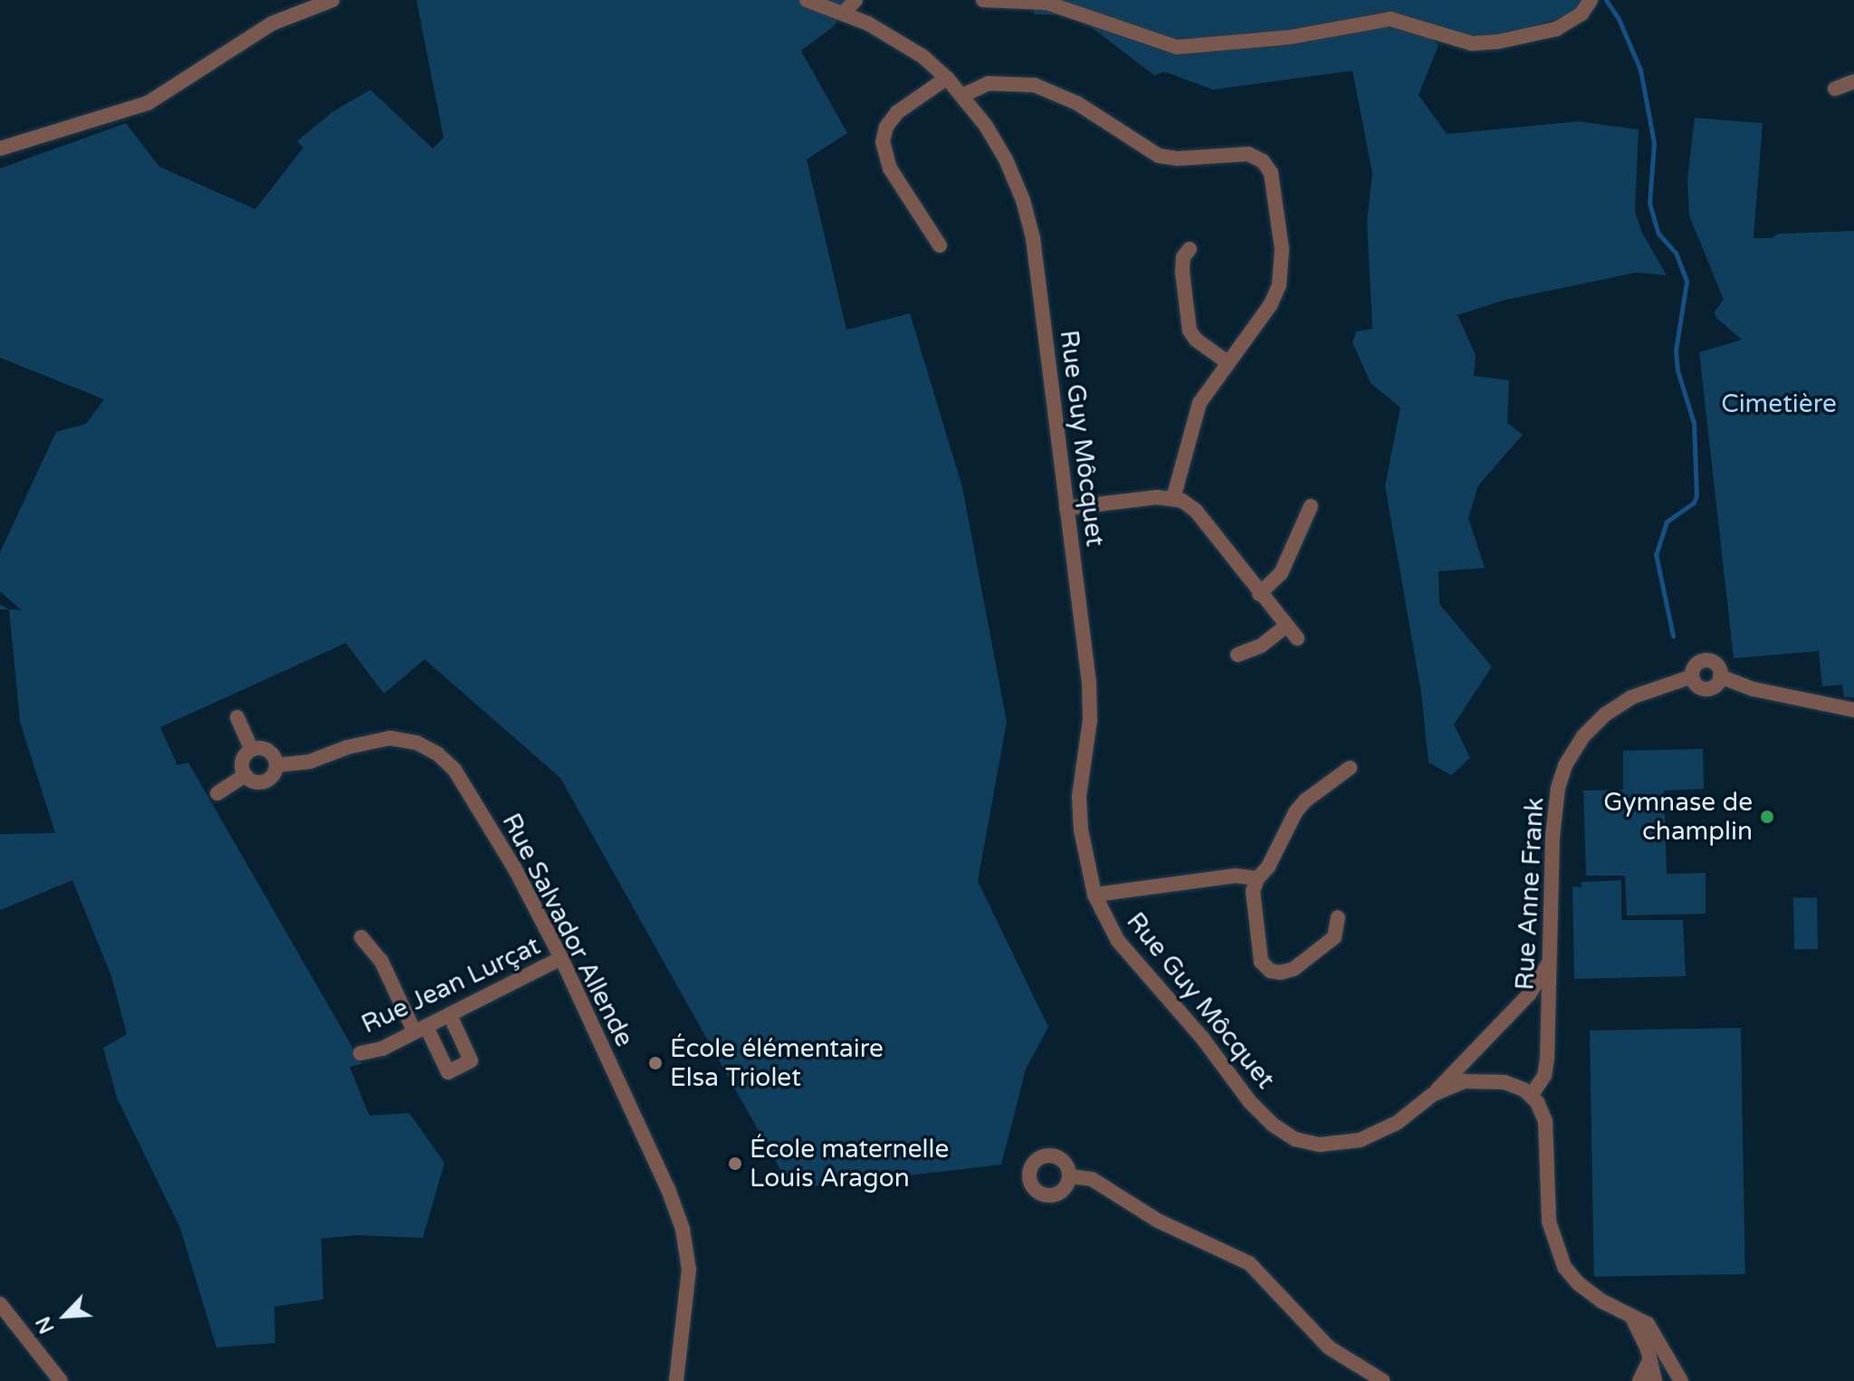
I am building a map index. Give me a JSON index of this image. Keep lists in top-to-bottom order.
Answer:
{
  "streets": {
    "street": [
      "Rue Guy Môcquet",
      "Rue Anne Frank",
      "Rue Salvador Allende",
      "Rue Jean Lurçat"
    ]
  },
  "crossings": [
    ["Rue Guy Môcquet", "Rue Anne Frank"],
    ["Rue Salvador Allende", "Rue Jean Lurçat"]
  ],
  "parks": ["Cimetière"],
  "places": ["Gymnase de champlin", "École élémentaire Elsa Triolet", "École maternelle Louis Aragon"],
  "north": "bottom left"
}
